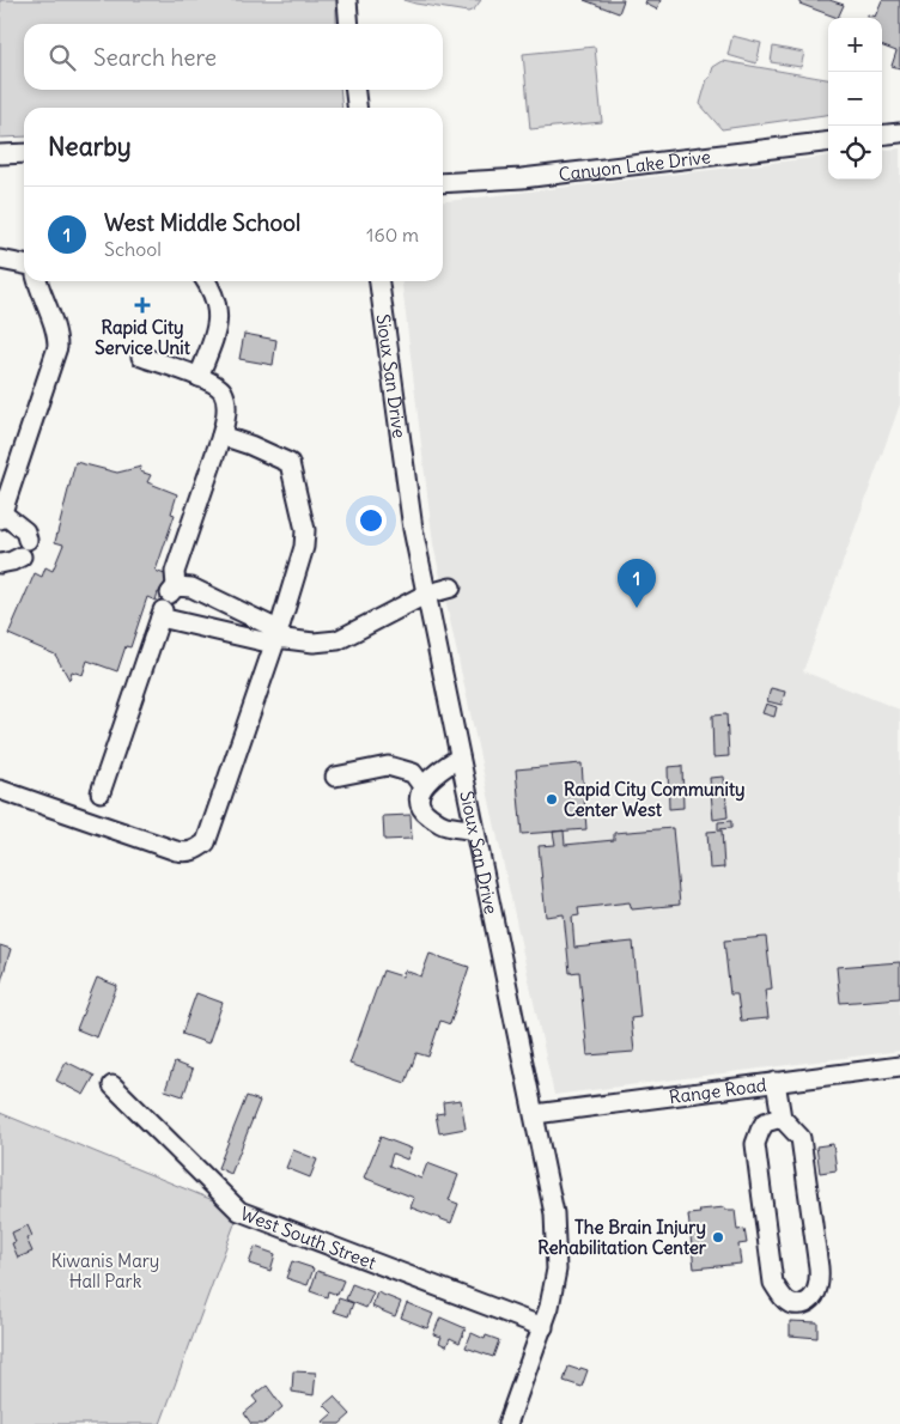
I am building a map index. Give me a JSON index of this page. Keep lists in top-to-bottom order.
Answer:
{
  "streets": {
    "street": [
      "Canyon Lake Drive",
      "Sioux San Drive",
      "Range Road",
      "West South Street"
    ]
  },
  "crossings": [
    ["Sioux San Drive", "Range Road"],
    ["Sioux San Drive", "West South Street"]
  ],
  "parks": ["Kiwanis Mary Hall Park"],
  "places": {
    "health": ["Rapid City Service Unit"],
    "other": ["Rapid City Community Center West", "The Brain Injury Rehabilitation Center"]
  },
  "page": {
    "map_buttons": ["+", "−"],
    "search": "Search here",
    "heading": "Nearby",
    "list": [
      {
        "mark": "1",
        "name": "West Middle School",
        "note": "School",
        "value": "160 m"
      }
    ],
    "pins": "1"
  }
}
